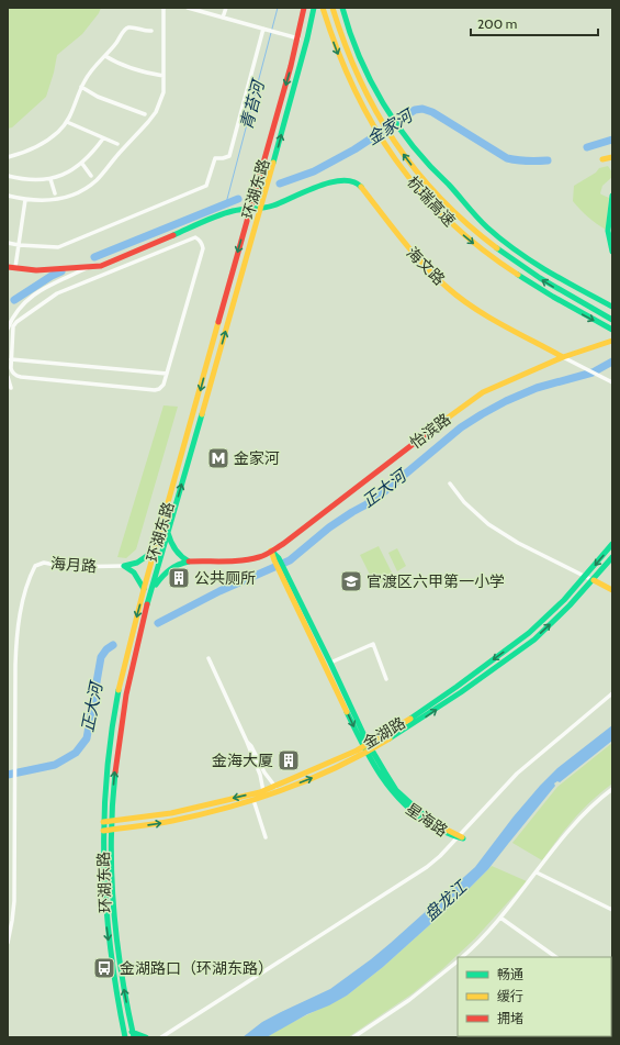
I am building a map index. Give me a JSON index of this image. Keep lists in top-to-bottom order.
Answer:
{
  "streets": {
    "main road": [
      "环湖东路",
      "杭瑞高速",
      "海文路",
      "怡滨路",
      "金湖路",
      "星海路"
    ],
    "street": ["海月路"]
  },
  "crossings": [
    ["环湖东路", "海文路"],
    ["环湖东路", "怡滨路"],
    ["环湖东路", "金湖路"],
    ["海文路", "怡滨路"],
    ["怡滨路", "星海路"],
    ["金湖路", "星海路"]
  ],
  "water": [
    "青苔河",
    "金家河",
    "正大河",
    "盘龙江"
  ],
  "places": {
    "metro station": ["金家河"],
    "building": ["公共厕所", "金海大厦"],
    "school or university": ["官渡区六甲第一小学"],
    "bus stop": ["金湖路口（环湖东路）"]
  },
  "legend": ["畅通", "缓行", "拥堵"],
  "scale_bar": "200 m"
}
